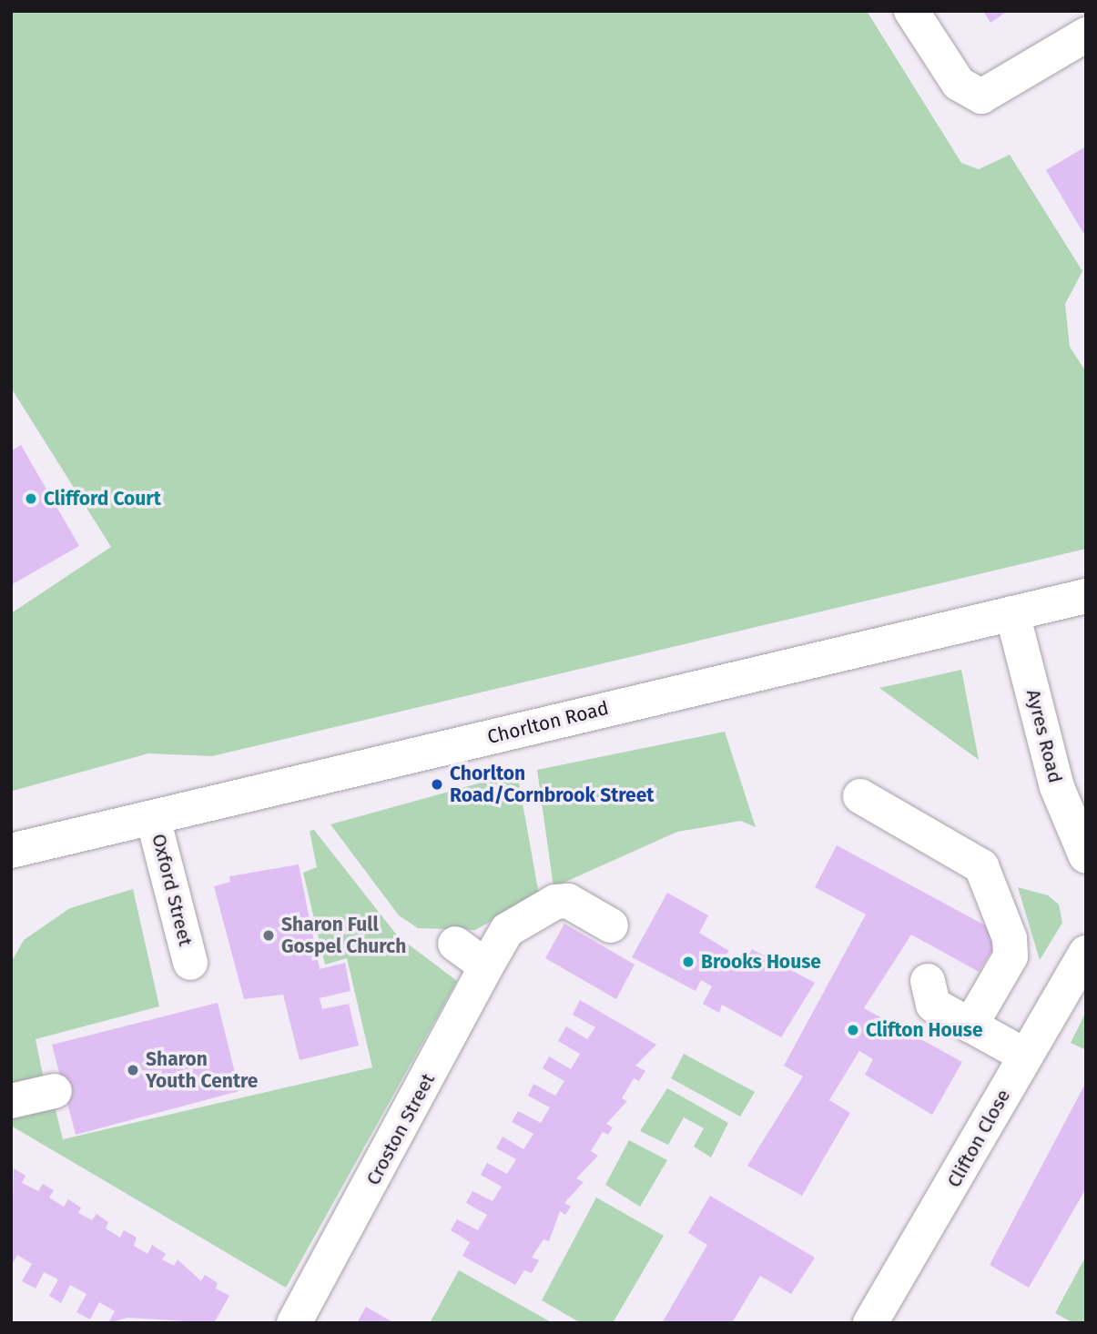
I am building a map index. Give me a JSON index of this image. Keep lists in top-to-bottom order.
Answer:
{
  "streets": {
    "street": [
      "Chorlton Road",
      "Ayres Road",
      "Oxford Street",
      "Croston Street",
      "Clifton Close"
    ]
  },
  "crossings": [
    ["Chorlton Road", "Ayres Road"],
    ["Chorlton Road", "Oxford Street"]
  ],
  "places": [
    "Clifford Court",
    "Chorlton Road/Cornbrook Street",
    "Sharon Full Gospel Church",
    "Brooks House",
    "Clifton House",
    "Sharon Youth Centre"
  ]
}
